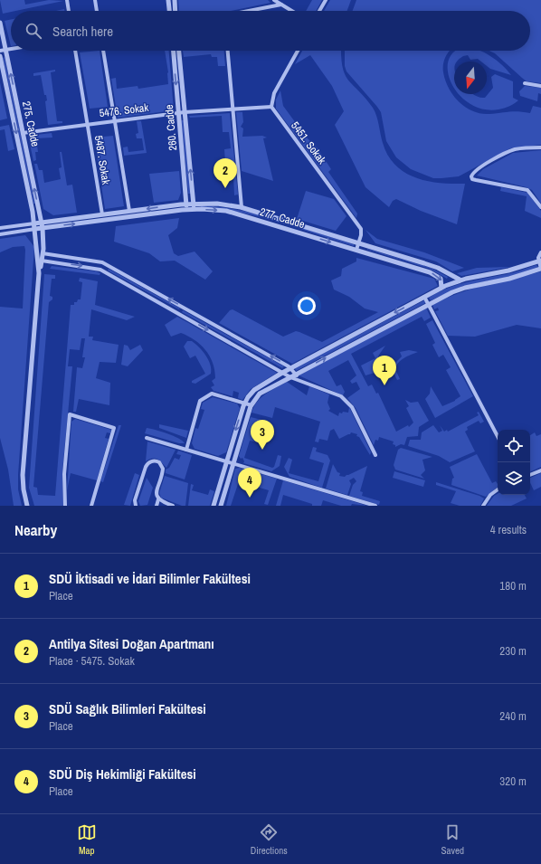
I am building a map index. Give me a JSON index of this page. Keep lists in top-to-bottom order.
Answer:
{
  "streets": {
    "street": [
      "5476. Sokak",
      "275. Cadde",
      "260. Cadde",
      "5451. Sokak",
      "5487. Sokak",
      "277. Cadde"
    ]
  },
  "crossings": [
    ["5476. Sokak", "275. Cadde"],
    ["5476. Sokak", "260. Cadde"],
    ["5476. Sokak", "5451. Sokak"],
    ["5476. Sokak", "5487. Sokak"],
    ["275. Cadde", "277. Cadde"],
    ["260. Cadde", "277. Cadde"],
    ["5451. Sokak", "277. Cadde"],
    ["5487. Sokak", "277. Cadde"]
  ],
  "north": "bottom",
  "page": {
    "search": "Search here",
    "pins": [
      "2",
      "1",
      "3",
      "4"
    ],
    "heading": ["Nearby", "4 results"],
    "list": [
      {
        "mark": "1",
        "name": "SDÜ İktisadi ve İdari Bilimler Fakültesi",
        "note": "Place",
        "value": "180 m"
      },
      {
        "mark": "2",
        "name": "Antilya Sitesi Doğan Apartmanı",
        "note": "Place · 5475. Sokak",
        "value": "230 m"
      },
      {
        "mark": "3",
        "name": "SDÜ Sağlık Bilimleri Fakültesi",
        "note": "Place",
        "value": "240 m"
      },
      {
        "mark": "4",
        "name": "SDÜ Diş Hekimliği Fakültesi",
        "note": "Place",
        "value": "320 m"
      }
    ],
    "nav": ["Map", "Directions", "Saved"]
  }
}
